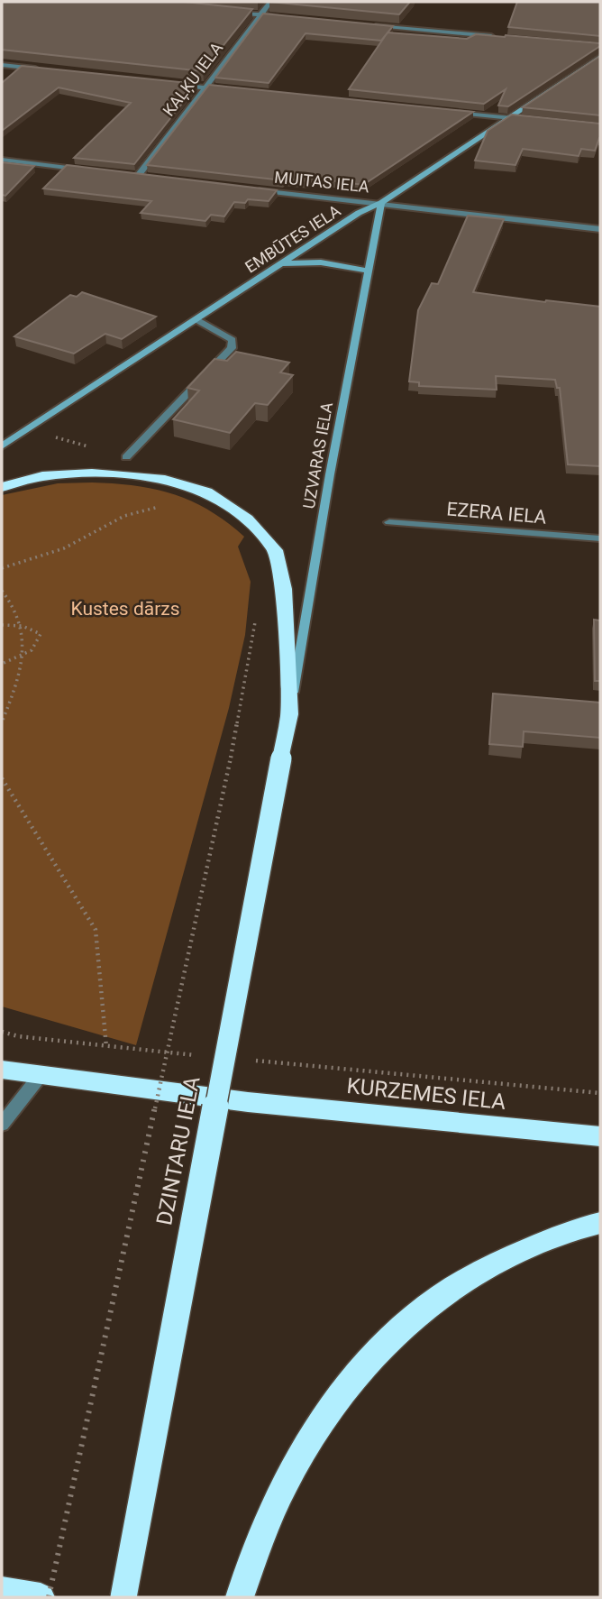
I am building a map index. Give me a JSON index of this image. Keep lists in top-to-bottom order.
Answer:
{
  "streets": {
    "highway": ["KURZEMES IELA", "DZINTARU IELA"],
    "street": [
      "KAĻĶU IELA",
      "MUITAS IELA",
      "EMBŪTES IELA",
      "UZVARAS IELA",
      "EZERA IELA"
    ]
  },
  "crossings": [
    ["MUITAS IELA", "EMBŪTES IELA"],
    ["MUITAS IELA", "UZVARAS IELA"],
    ["EMBŪTES IELA", "UZVARAS IELA"],
    ["UZVARAS IELA", "DZINTARU IELA"]
  ],
  "parks": ["Kustes dārzs"]
}
